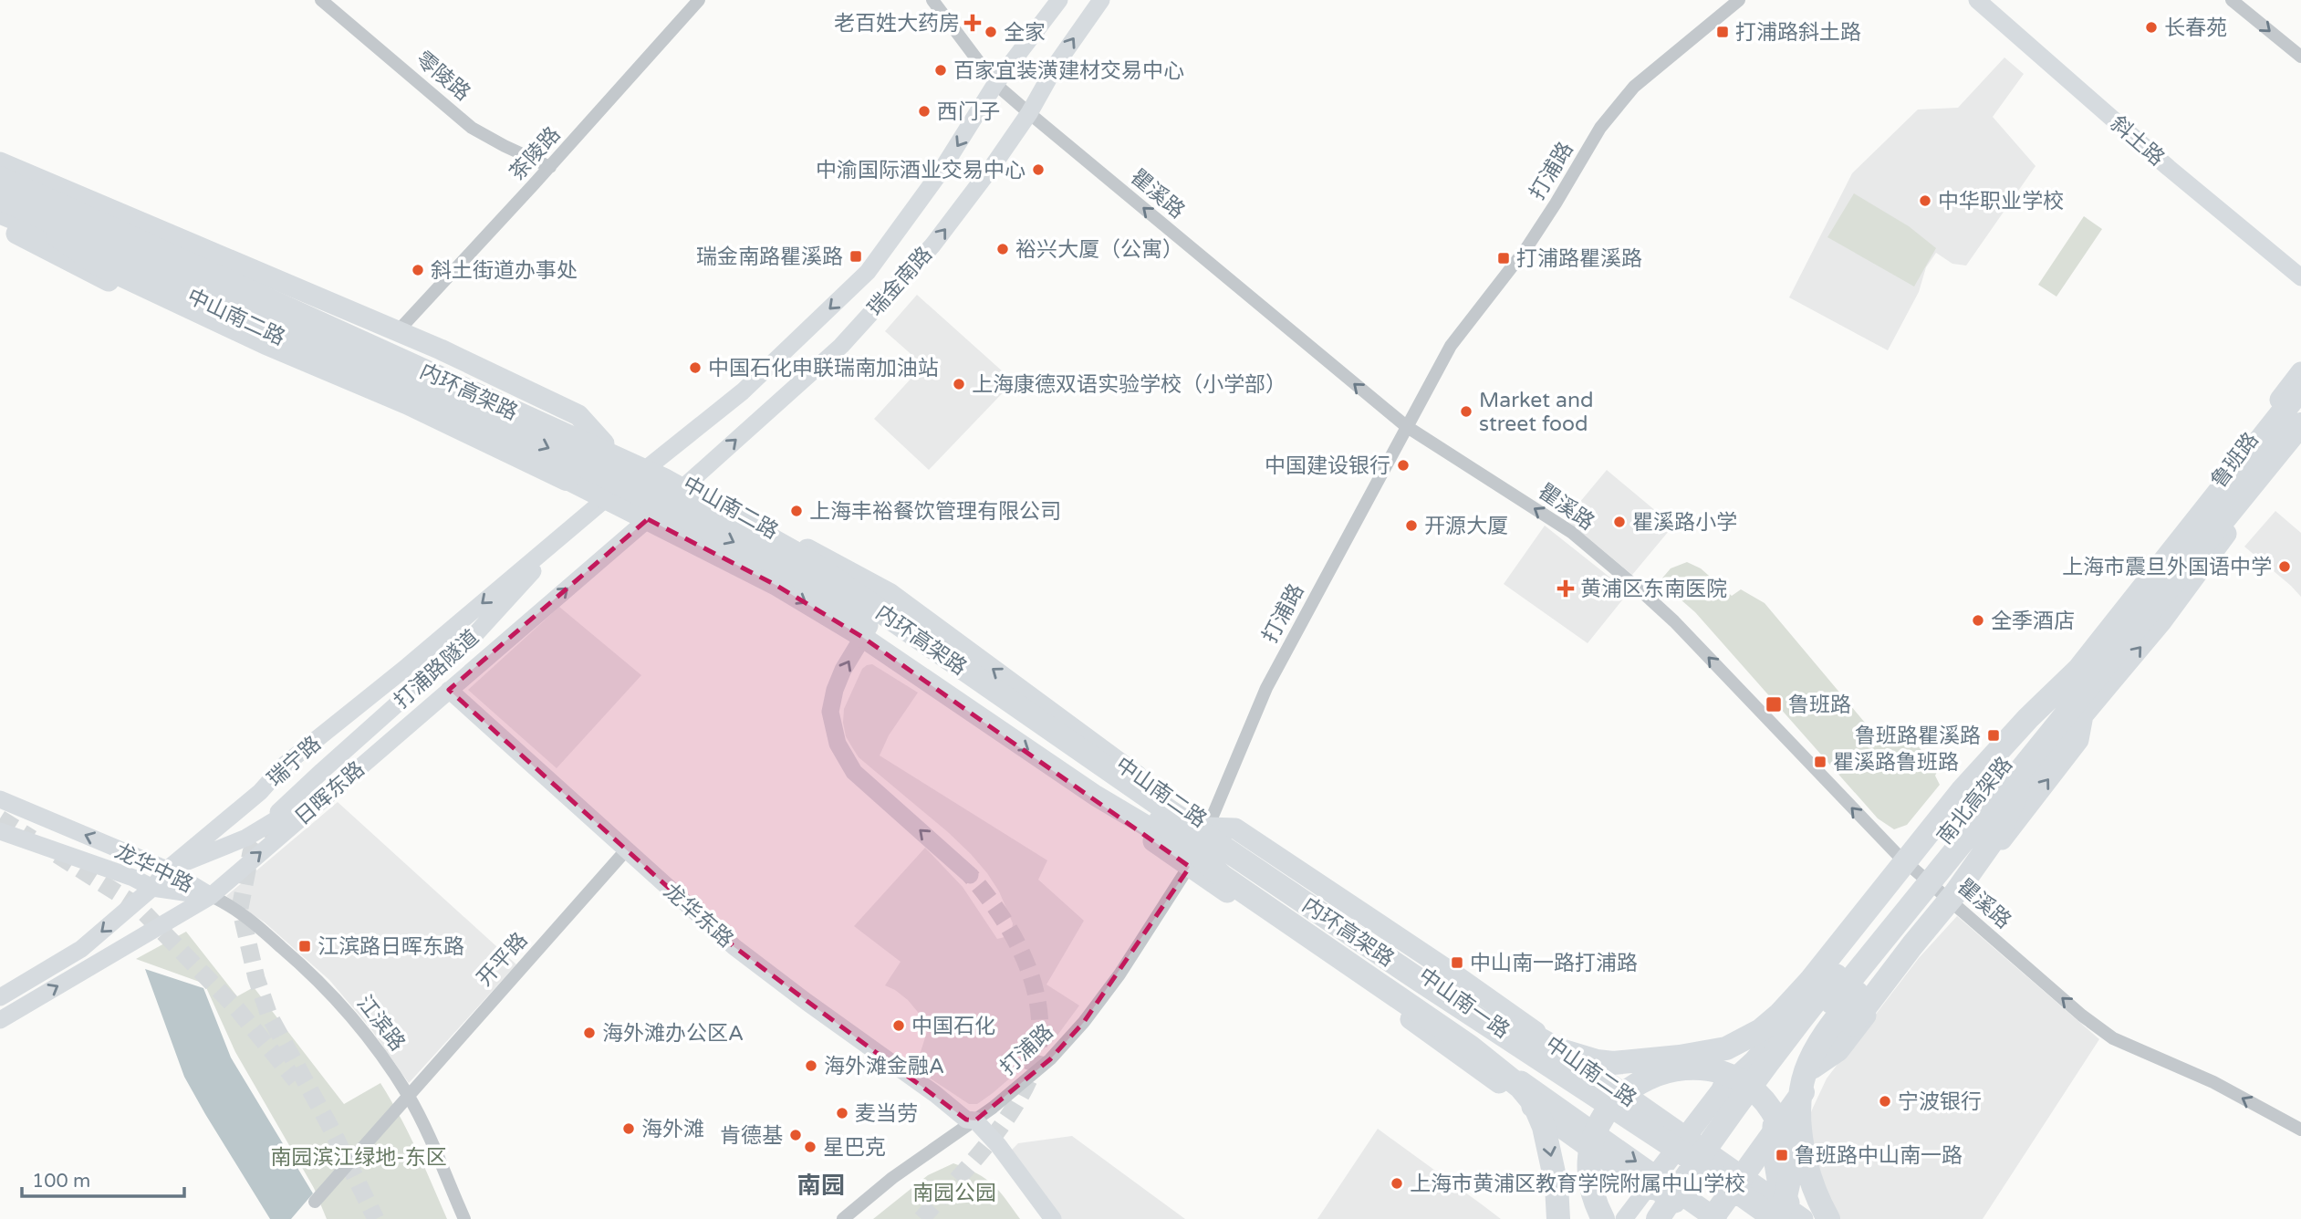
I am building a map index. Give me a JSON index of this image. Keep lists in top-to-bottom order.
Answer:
{
  "streets": {
    "highway": ["内环高架路", "南北高架路"],
    "main road": [
      "斜土路",
      "瑞金南路",
      "中山南二路",
      "鲁班路",
      "打浦路隧道",
      "瑞宁路",
      "日晖东路",
      "龙华中路",
      "龙华东路",
      "中山南一路"
    ],
    "street": [
      "零陵路",
      "茶陵路",
      "打浦路",
      "瞿溪路",
      "开平路",
      "江滨路"
    ]
  },
  "crossings": [
    ["零陵路", "茶陵路"],
    ["茶陵路", "中山南二路"],
    ["打浦路", "瞿溪路"],
    ["打浦路", "中山南二路"],
    ["打浦路", "龙华东路"],
    ["打浦路", "中山南一路"],
    ["瞿溪路", "瑞金南路"],
    ["瞿溪路", "鲁班路"],
    ["瑞金南路", "中山南二路"],
    ["瑞金南路", "日晖东路"],
    ["中山南二路", "内环高架路"],
    ["中山南二路", "鲁班路"],
    ["中山南二路", "日晖东路"],
    ["中山南二路", "中山南一路"],
    ["鲁班路", "南北高架路"],
    ["鲁班路", "中山南一路"],
    ["打浦路隧道", "瑞宁路"],
    ["瑞宁路", "日晖东路"],
    ["瑞宁路", "龙华中路"],
    ["日晖东路", "龙华中路"],
    ["日晖东路", "龙华东路"],
    ["日晖东路", "江滨路"],
    ["龙华中路", "江滨路"],
    ["龙华东路", "开平路"],
    ["开平路", "江滨路"]
  ],
  "one_way": ["瞿溪路"],
  "districts": ["南园"],
  "parks": ["南园滨江绿地-东区", "南园公园"],
  "places": {
    "health": ["老百姓大药房", "黄浦区东南医院"],
    "other": [
      "长春苑",
      "全家",
      "百家宜装潢建材交易中心",
      "西门子",
      "中渝国际酒业交易中心",
      "中华职业学校",
      "裕兴大厦（公寓）",
      "斜土街道办事处",
      "中国石化申联瑞南加油站",
      "上海康德双语实验学校（小学部）",
      "Market and street food",
      "中国建设银行",
      "上海丰裕餐饮管理有限公司",
      "瞿溪路小学",
      "开源大厦",
      "上海市震旦外国语中学",
      "全季酒店",
      "中国石化",
      "海外滩办公区A",
      "海外滩金融A",
      "宁波银行",
      "麦当劳",
      "海外滩",
      "肯德基",
      "星巴克",
      "上海市黄浦区教育学院附属中山学校"
    ],
    "transit": [
      "打浦路斜土路",
      "瑞金南路瞿溪路",
      "打浦路瞿溪路",
      "鲁班路",
      "鲁班路瞿溪路",
      "瞿溪路鲁班路",
      "江滨路日晖东路",
      "中山南一路打浦路",
      "鲁班路中山南一路"
    ]
  },
  "scale_bar": "100 m"
}
